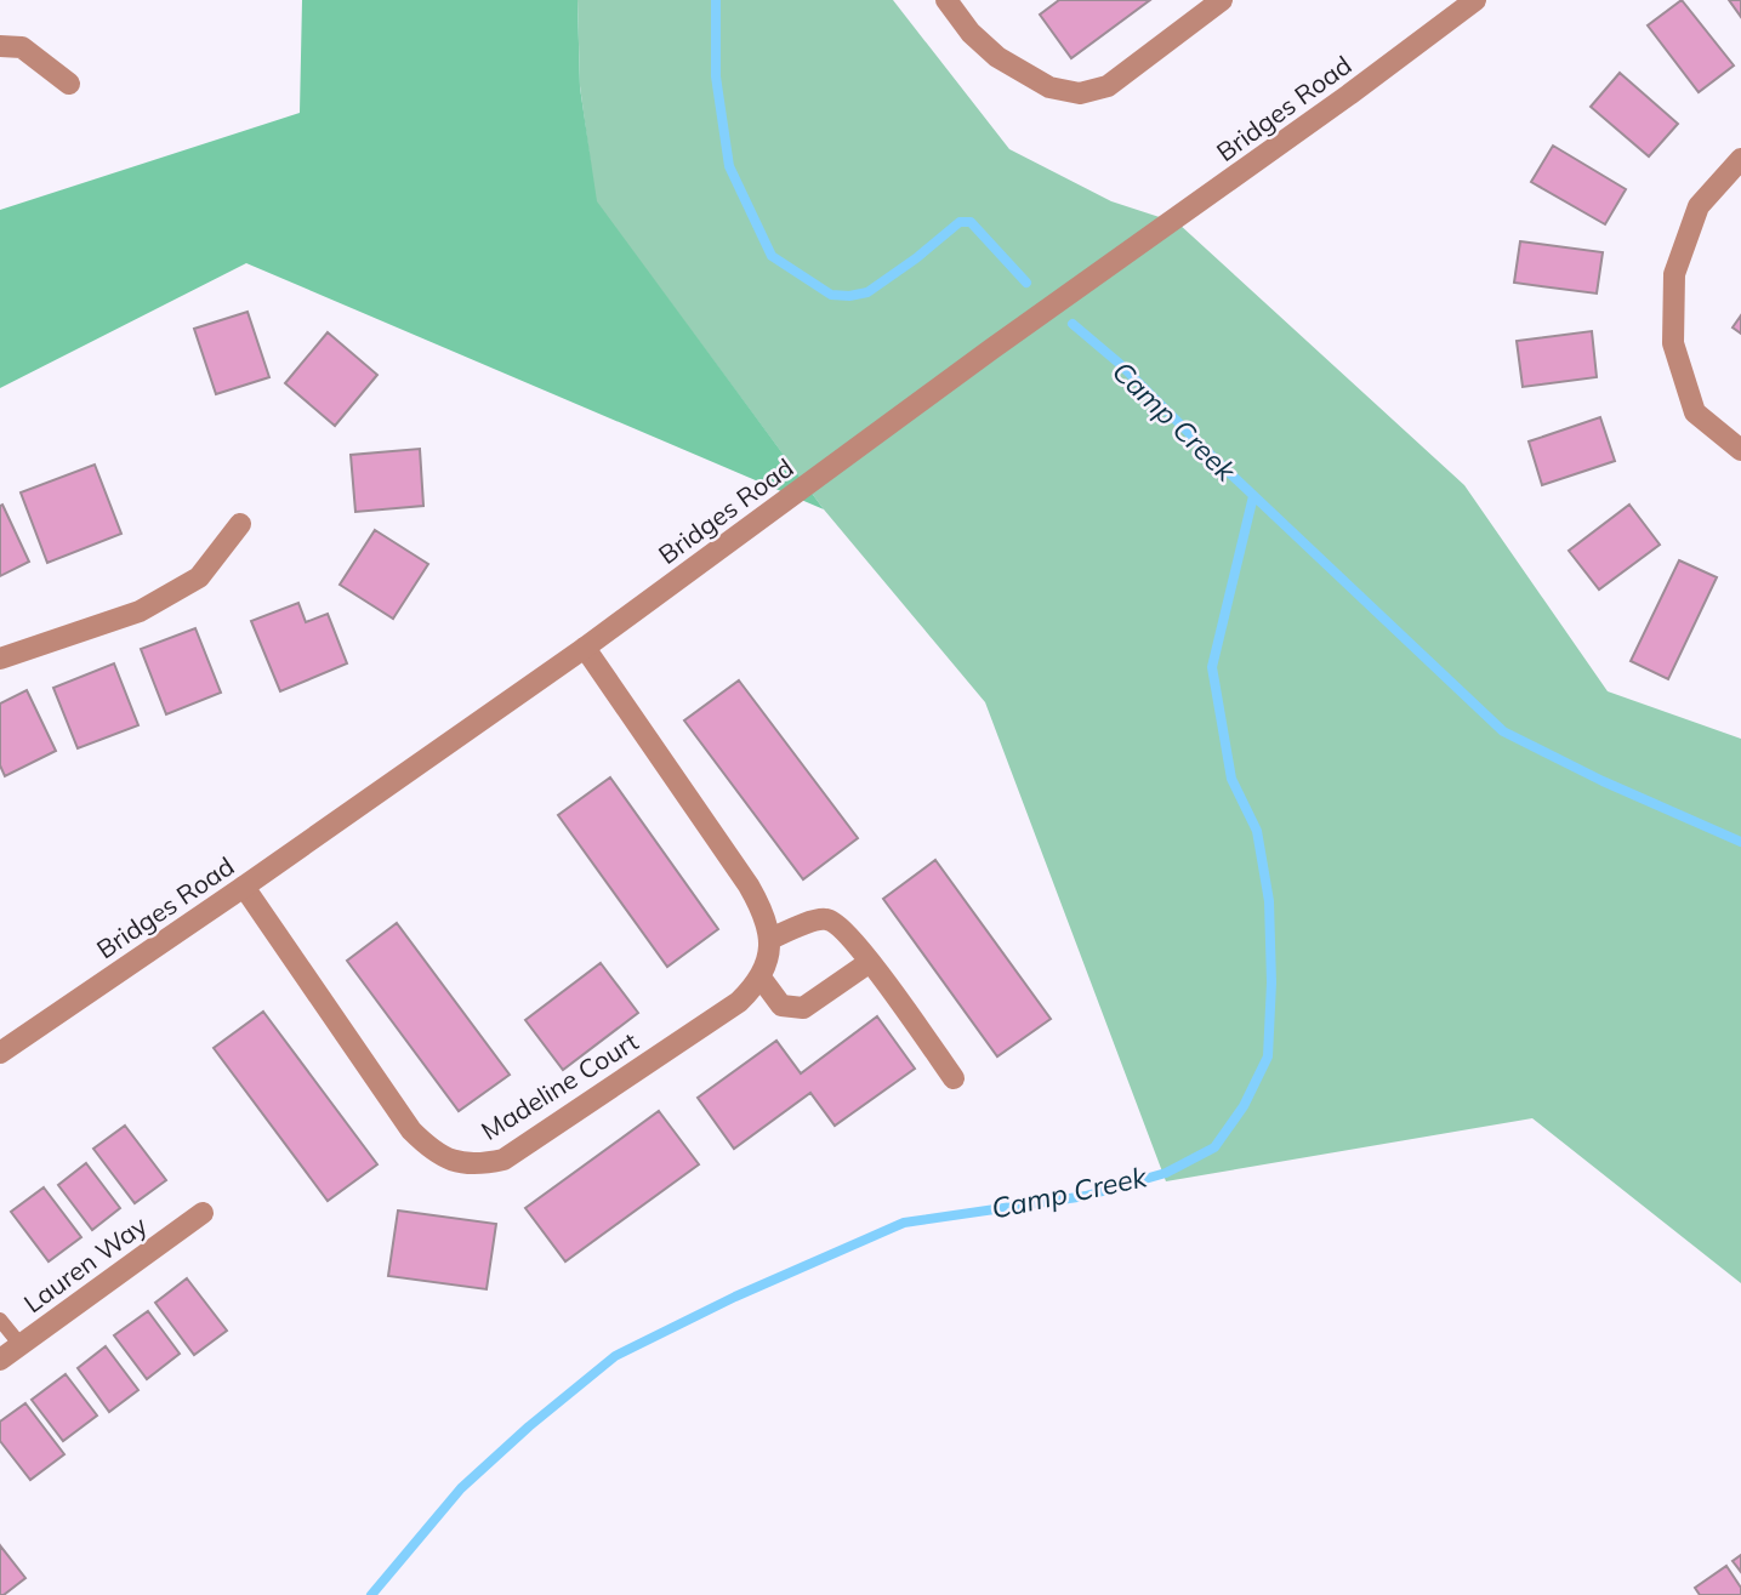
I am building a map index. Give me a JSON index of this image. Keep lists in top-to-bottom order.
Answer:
{
  "streets": {
    "street": ["Bridges Road", "Madeline Court", "Lauren Way"]
  },
  "crossings": [
    ["Bridges Road", "Madeline Court"]
  ],
  "water": ["Camp Creek"]
}
